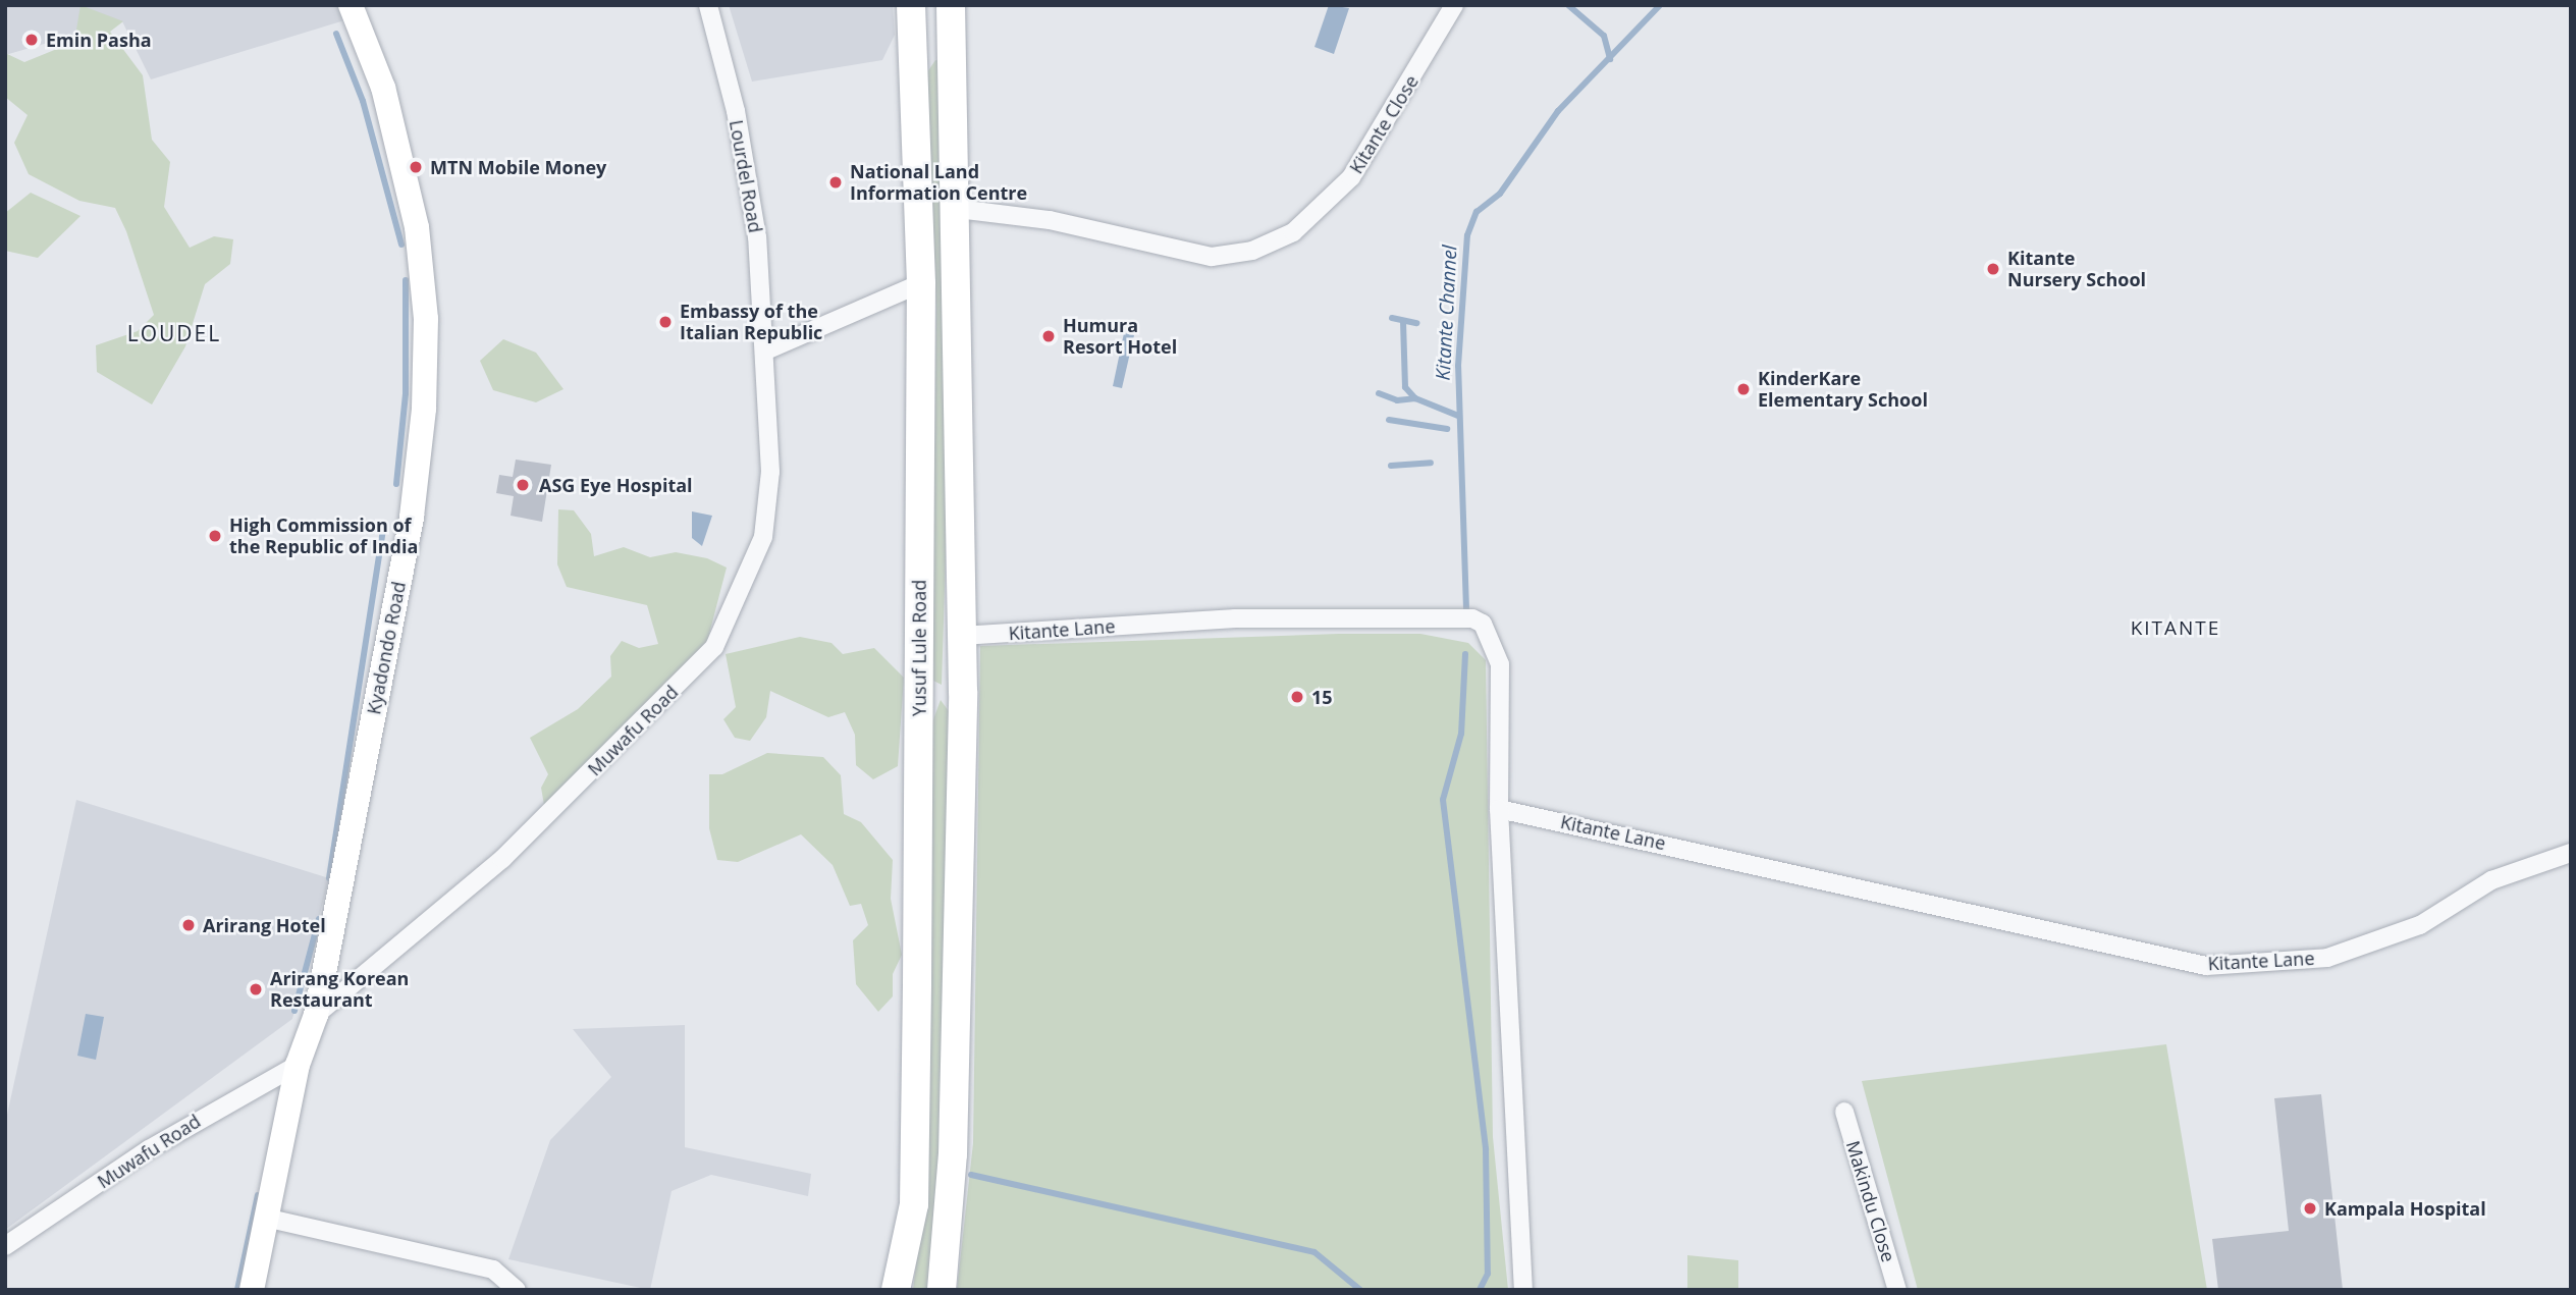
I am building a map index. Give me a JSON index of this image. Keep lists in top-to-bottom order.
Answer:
{
  "streets": {
    "main road": ["Kyadondo Road", "Yusuf Lule Road"],
    "street": [
      "Kitante Close",
      "Lourdel Road",
      "Kitante Lane",
      "Muwafu Road",
      "Makindu Close"
    ]
  },
  "crossings": [
    ["Lourdel Road", "Muwafu Road"],
    ["Kyadondo Road", "Muwafu Road"]
  ],
  "districts": ["LOUDEL", "KITANTE"],
  "water": ["Kitante Channel"],
  "places": [
    "Emin Pasha",
    "MTN Mobile Money",
    "National Land Information Centre",
    "Kitante Nursery School",
    "Embassy of the Italian Republic",
    "Humura Resort Hotel",
    "KinderKare Elementary School",
    "ASG Eye Hospital",
    "High Commission of the Republic of India",
    "15",
    "Arirang Hotel",
    "Arirang Korean Restaurant",
    "Kampala Hospital"
  ]
}
